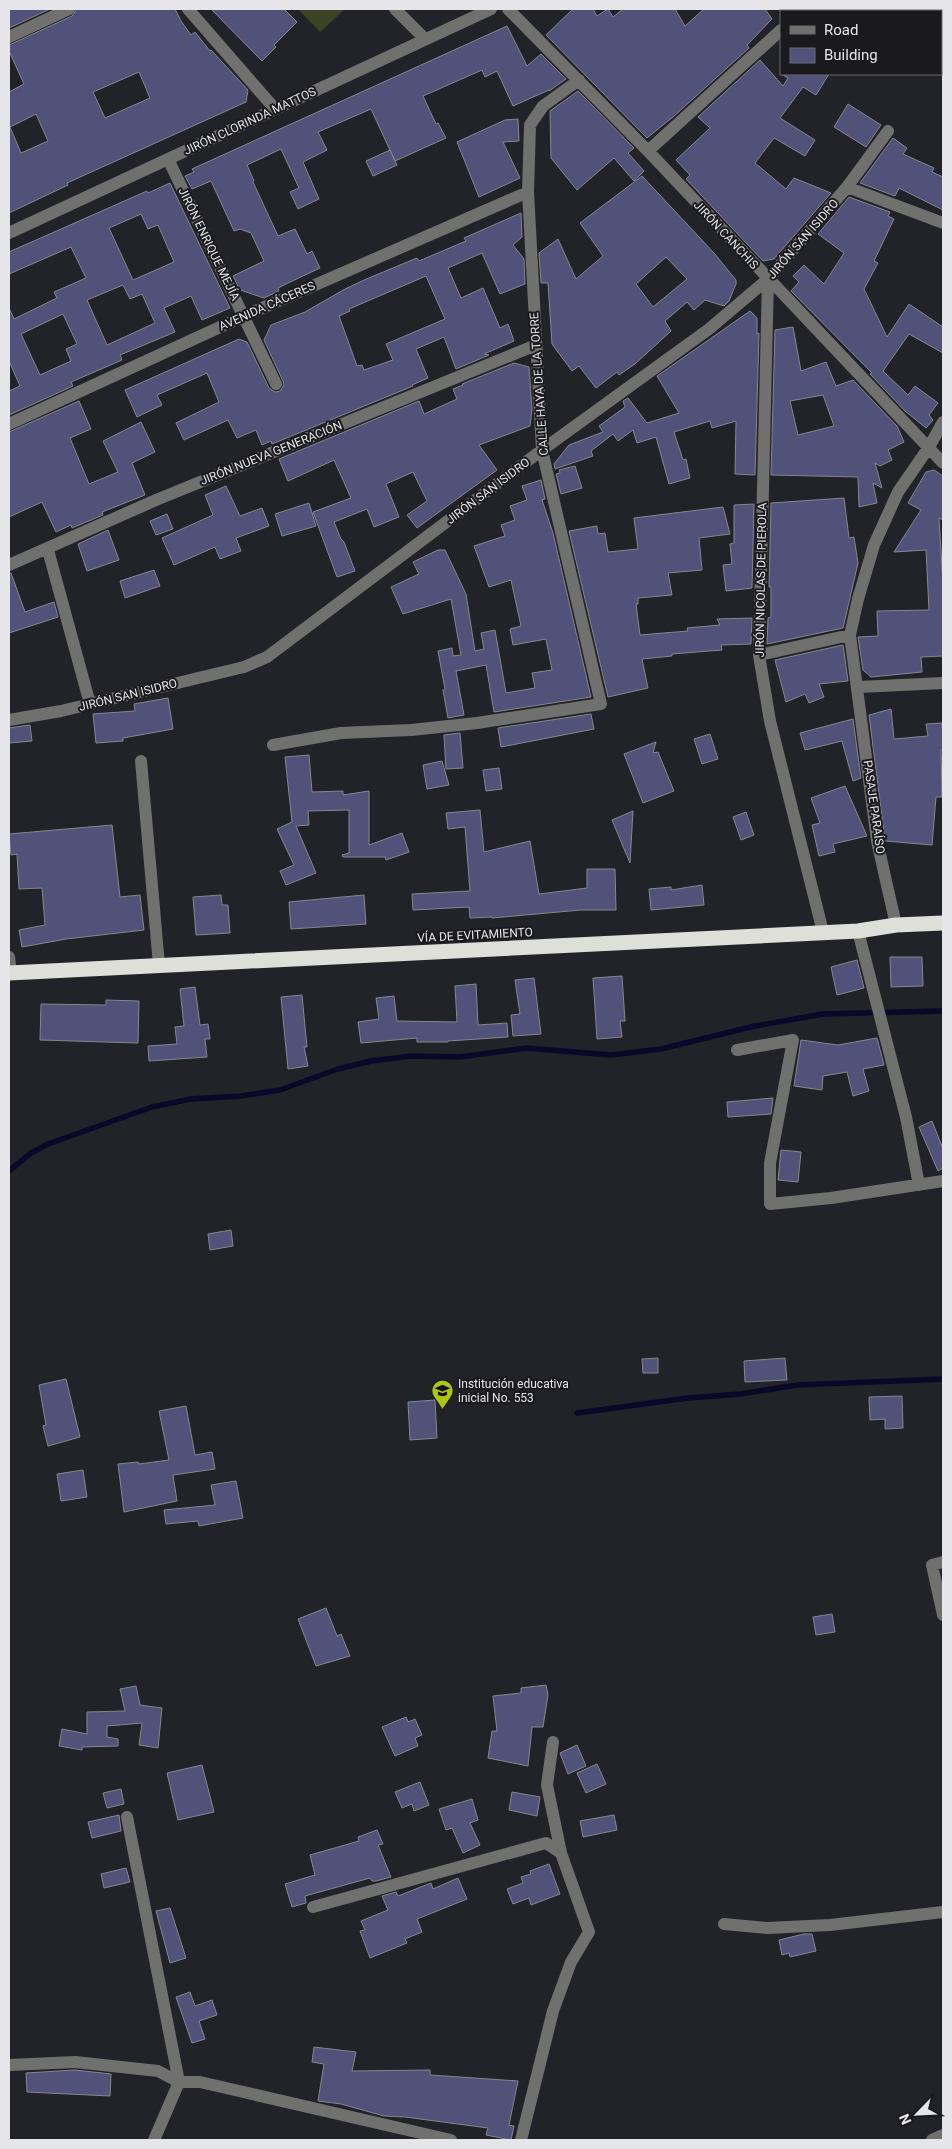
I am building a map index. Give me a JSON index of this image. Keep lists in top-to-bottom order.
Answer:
{
  "streets": {
    "highway": ["VÍA DE EVITAMIENTO"],
    "street": [
      "JIRÓN CLORINDA MATTOS",
      "JIRÓN CANCHIS",
      "JIRÓN SAN ISIDRO",
      "JIRÓN ENRIQUE MEJÍA",
      "AVENIDA CÁCERES",
      "CALLE HAYA DE LA TORRE",
      "JIRÓN NUEVA GENERACIÓN",
      "JIRÓN NICOLAS DE PIEROLA",
      "PASAJE PARAÍSO"
    ]
  },
  "crossings": [
    ["JIRÓN CLORINDA MATTOS", "JIRÓN ENRIQUE MEJÍA"],
    ["JIRÓN CANCHIS", "JIRÓN SAN ISIDRO"],
    ["JIRÓN CANCHIS", "CALLE HAYA DE LA TORRE"],
    ["JIRÓN CANCHIS", "JIRÓN NICOLAS DE PIEROLA"],
    ["JIRÓN SAN ISIDRO", "CALLE HAYA DE LA TORRE"],
    ["JIRÓN SAN ISIDRO", "JIRÓN NICOLAS DE PIEROLA"],
    ["JIRÓN ENRIQUE MEJÍA", "AVENIDA CÁCERES"],
    ["AVENIDA CÁCERES", "CALLE HAYA DE LA TORRE"],
    ["CALLE HAYA DE LA TORRE", "JIRÓN NUEVA GENERACIÓN"],
    ["JIRÓN NICOLAS DE PIEROLA", "VÍA DE EVITAMIENTO"],
    ["PASAJE PARAÍSO", "VÍA DE EVITAMIENTO"]
  ],
  "places": {
    "school or university": ["Institución educativa inicial No. 553"]
  },
  "legend": ["Road", "Building"],
  "north": "bottom left"
}
